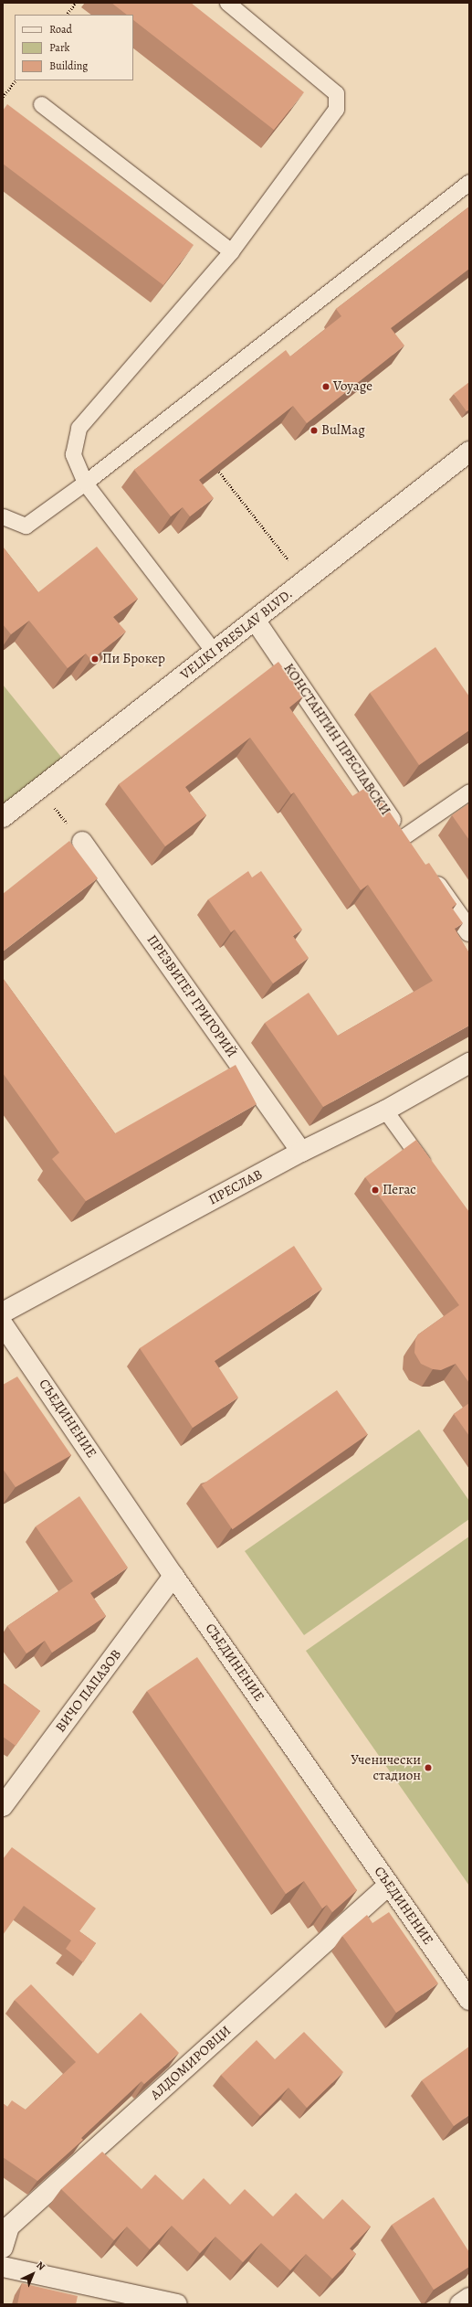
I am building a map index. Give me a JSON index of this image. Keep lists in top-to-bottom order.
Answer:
{
  "streets": {
    "street": [
      "VELIKI PRESLAV BLVD.",
      "КОНСТАНТИН ПРЕСЛАВСКИ",
      "ПРЕЗВИТЕР ГРИГОРИЙ",
      "ПРЕСЛАВ",
      "СЪЕДИНЕНИЕ",
      "ВИЧО ПАПАЗОВ",
      "АЛДОМИРОВЦИ"
    ]
  },
  "crossings": [
    ["VELIKI PRESLAV BLVD.", "КОНСТАНТИН ПРЕСЛАВСКИ"],
    ["ПРЕЗВИТЕР ГРИГОРИЙ", "ПРЕСЛАВ"],
    ["СЪЕДИНЕНИЕ", "ВИЧО ПАПАЗОВ"],
    ["СЪЕДИНЕНИЕ", "АЛДОМИРОВЦИ"]
  ],
  "places": [
    "Voyage",
    "BulMag",
    "Пи Брокер",
    "Пегас",
    "Ученически стадион"
  ],
  "legend": ["Road", "Park", "Building"],
  "north": "top right"
}
